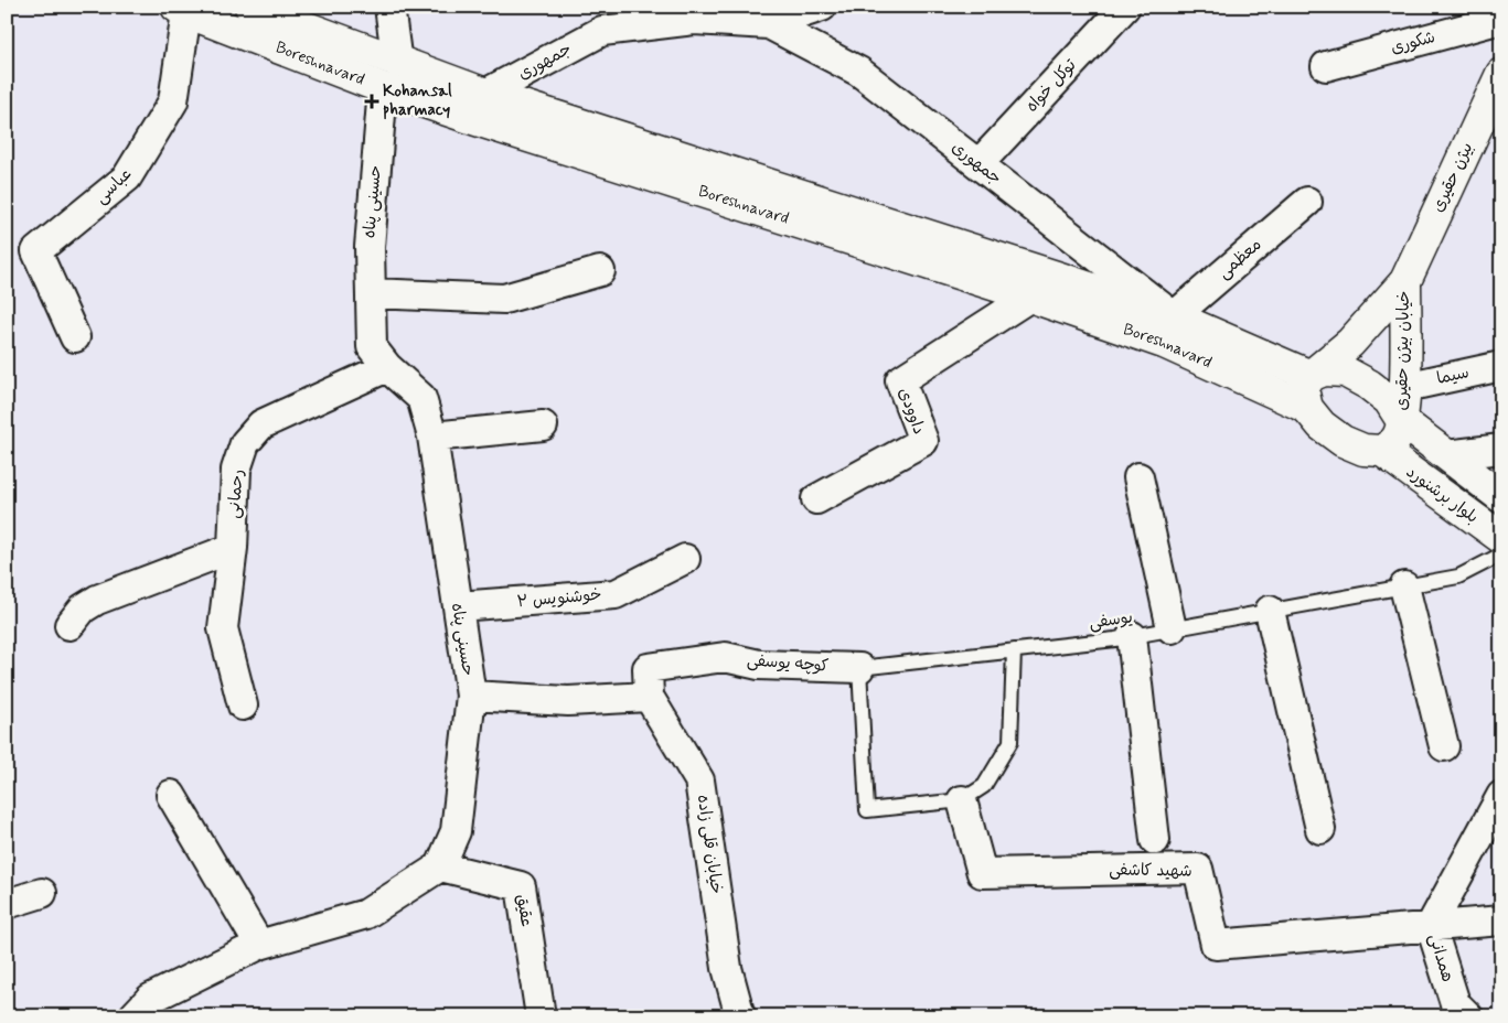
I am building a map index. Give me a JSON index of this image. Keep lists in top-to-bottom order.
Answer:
{
  "streets": {
    "main road": [
      "Boreshnavard",
      "بیژن حقیری",
      "خیابان بیژن حقیری",
      "بلوار برشنورد"
    ],
    "street": [
      "شکوری",
      "جمهوری",
      "توکل خواه",
      "عباسی",
      "حسینی پناه",
      "معظمی",
      "سیما",
      "داوودی",
      "رحمانی",
      "خوشنویس ۲",
      "کوچه یوسفی",
      "خیابان قلی زاده",
      "شهید کاشفی",
      "عقیق",
      "همدانی"
    ],
    "lane": ["یوسفی"]
  },
  "crossings": [
    ["جمهوری", "Boreshnavard"],
    ["جمهوری", "توکل خواه"],
    ["جمهوری", "معظمی"],
    ["Boreshnavard", "عباسی"],
    ["Boreshnavard", "حسینی پناه"],
    ["Boreshnavard", "معظمی"],
    ["Boreshnavard", "خیابان بیژن حقیری"],
    ["Boreshnavard", "داوودی"],
    ["Boreshnavard", "بلوار برشنورد"],
    ["بیژن حقیری", "خیابان بیژن حقیری"],
    ["حسینی پناه", "رحمانی"],
    ["حسینی پناه", "خوشنویس ۲"],
    ["حسینی پناه", "عقیق"],
    ["خیابان بیژن حقیری", "سیما"],
    ["خیابان بیژن حقیری", "بلوار برشنورد"],
    ["یوسفی", "کوچه یوسفی"],
    ["کوچه یوسفی", "خیابان قلی زاده"],
    ["شهید کاشفی", "همدانی"]
  ],
  "places": {
    "health": ["Kohansal pharmacy"]
  }
}
